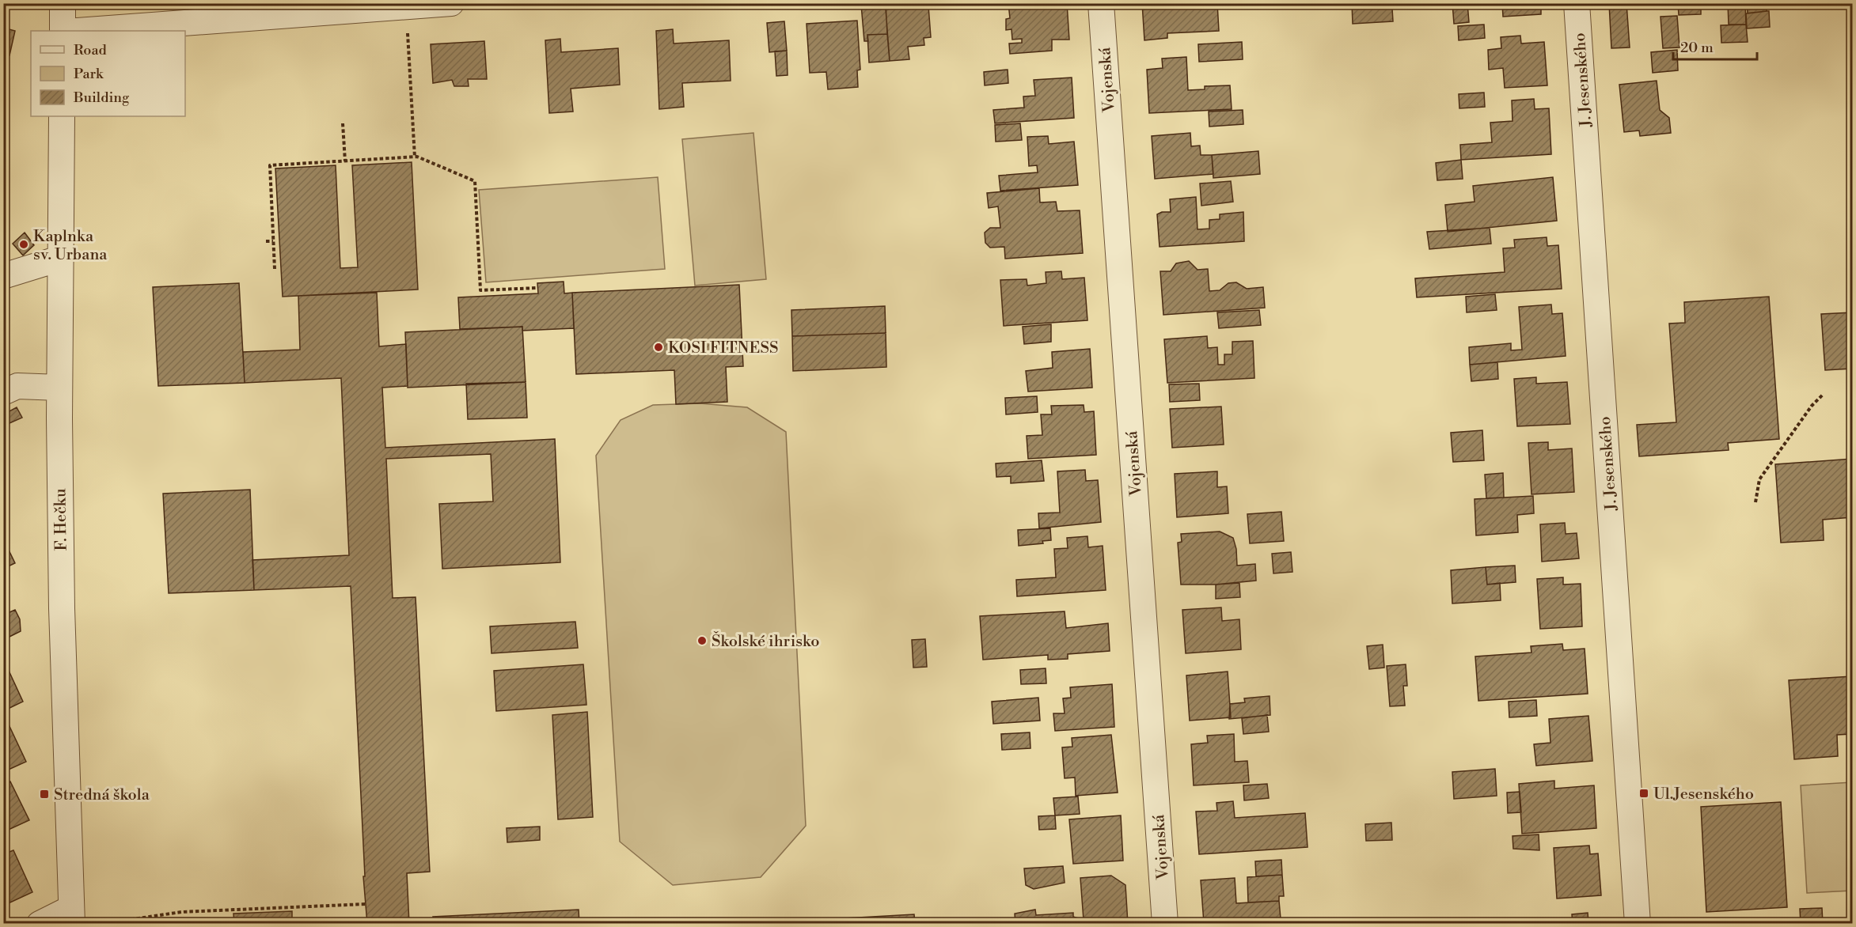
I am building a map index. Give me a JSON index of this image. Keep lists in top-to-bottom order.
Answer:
{
  "streets": {
    "street": ["Vojenská", "J. Jesenského", "F. Hečku"]
  },
  "places": {
    "other": ["Kaplnka sv. Urbana", "KOSI FITNESS", "Školské ihrisko"],
    "transit": ["Ul.Jesenského", "Stredná škola"]
  },
  "legend": ["Road", "Park", "Building"],
  "scale_bar": "20 m"
}
